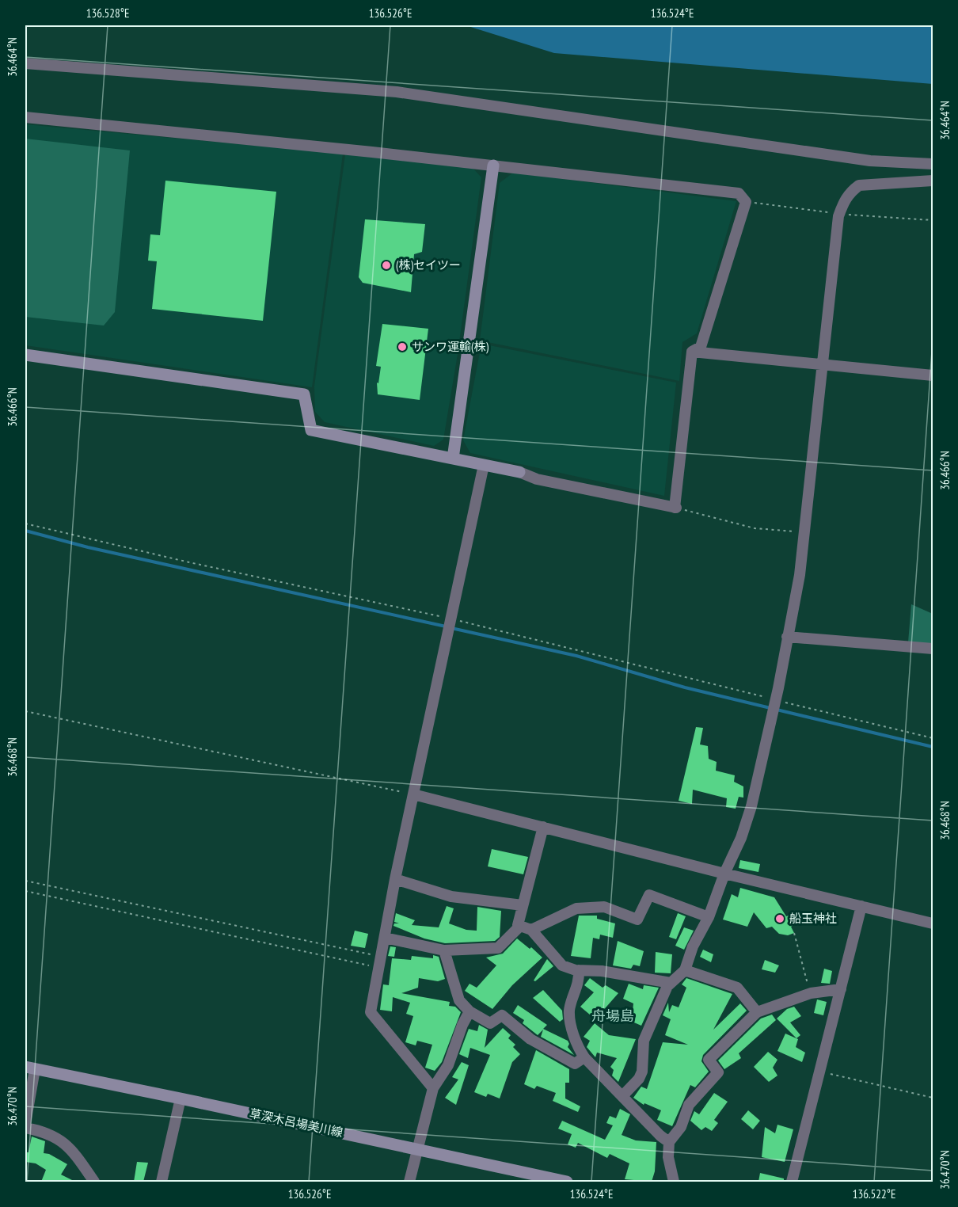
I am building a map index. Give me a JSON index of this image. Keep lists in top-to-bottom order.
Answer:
{
  "streets": {
    "street": ["草深木呂場美川線"]
  },
  "districts": ["舟場島"],
  "places": ["(株)セイツー", "サンワ運輸(株)", "船玉神社"],
  "coordinates": [
    "136.528°E",
    "136.526°E",
    "136.524°E",
    "36.464°N",
    "36.466°N",
    "36.468°N",
    "36.470°N",
    "136.522°E"
  ]
}
